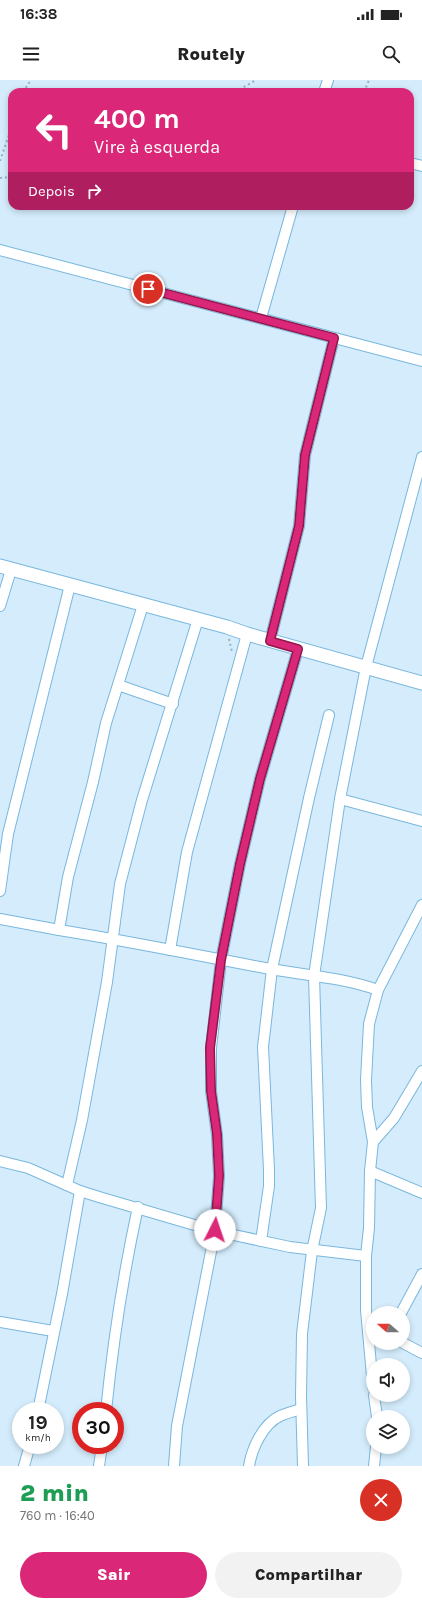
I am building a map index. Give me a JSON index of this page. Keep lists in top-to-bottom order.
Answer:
{
  "north": "left",
  "page": {
    "status": "16:38",
    "header": "Routely",
    "turn": ["400 m", "Vire à esquerda"],
    "then": "Depois",
    "speed": "19 km/h",
    "limit": "30",
    "heading": ["2 min", "760 m · 16:40"],
    "buttons": ["Sair", "Compartilhar"]
  }
}
